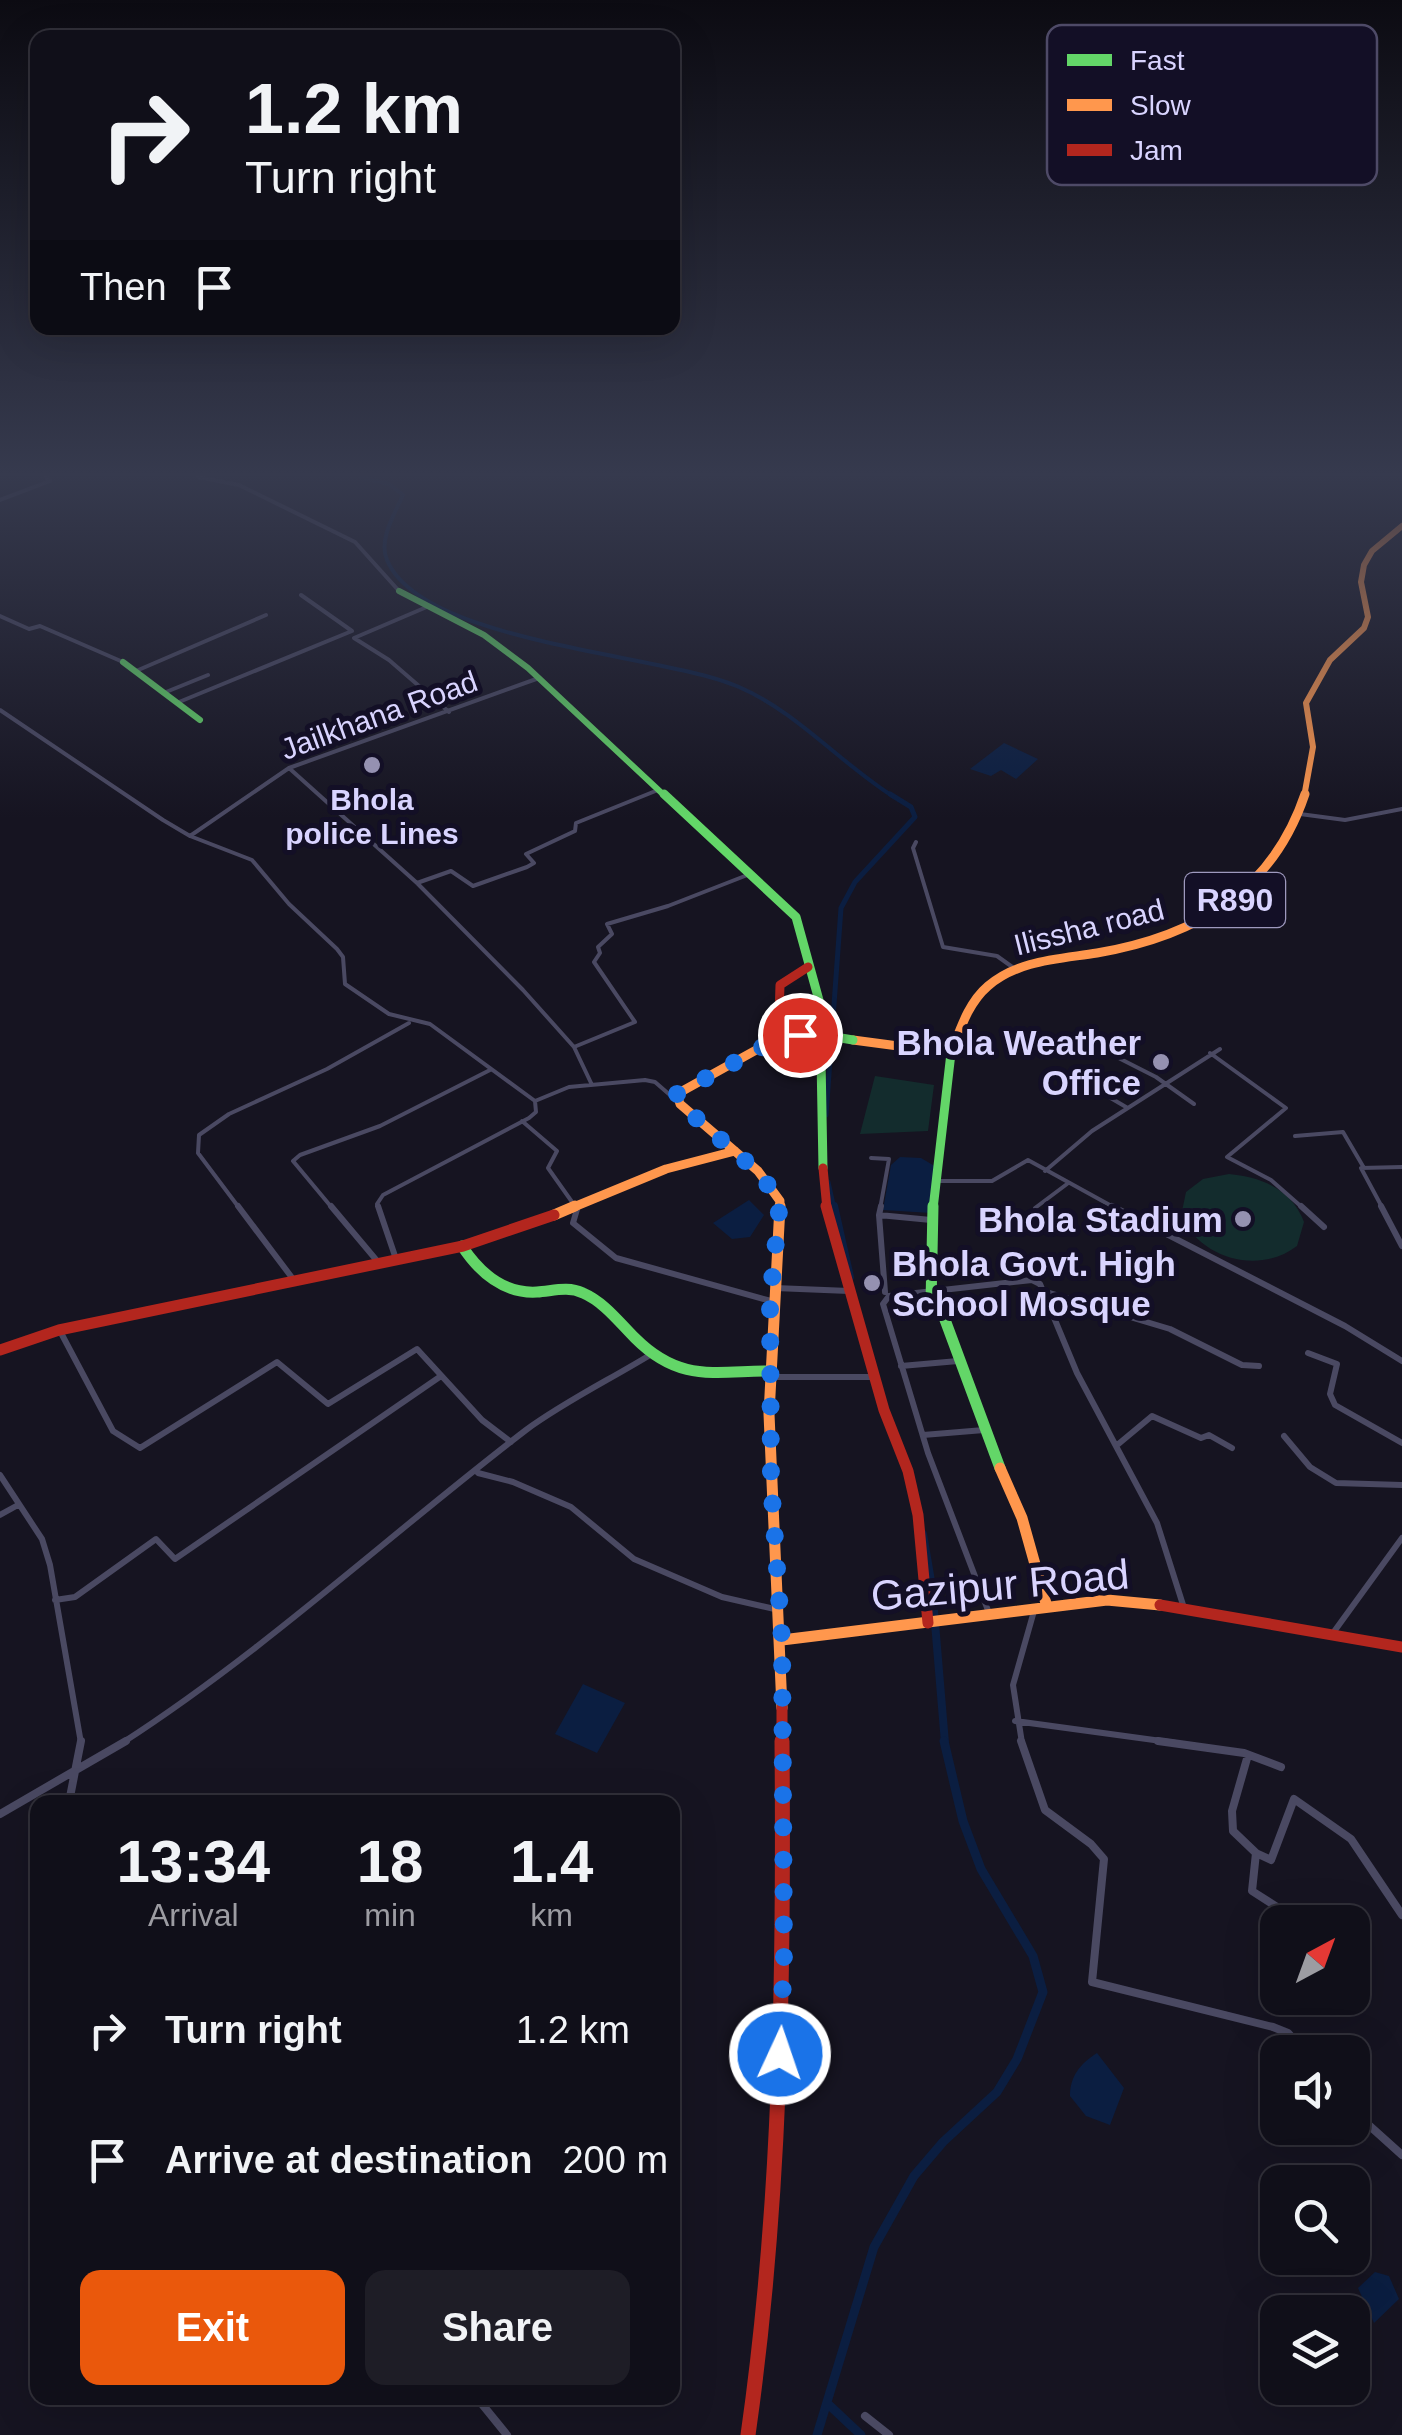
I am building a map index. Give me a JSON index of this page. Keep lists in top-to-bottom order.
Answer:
{
  "streets": {
    "street": [
      "Jailkhana Road",
      "R890",
      "Ilissha road",
      "Gazipur Road"
    ]
  },
  "places": [
    "Bhola police Lines",
    "Bhola Weather Office",
    "Bhola Stadium",
    "Bhola Govt. High School Mosque"
  ],
  "legend": ["Fast", "Slow", "Jam"],
  "north": "top right",
  "page": {
    "turn": ["1.2 km", "Turn right"],
    "then": "Then",
    "eta": [
      "13:34",
      "Arrival",
      "18",
      "min",
      "1.4",
      "km"
    ],
    "list": [
      {
        "name": "Turn right",
        "value": "1.2 km"
      },
      {
        "name": "Arrive at destination",
        "value": "200 m"
      }
    ],
    "buttons": ["Exit", "Share"]
  }
}
